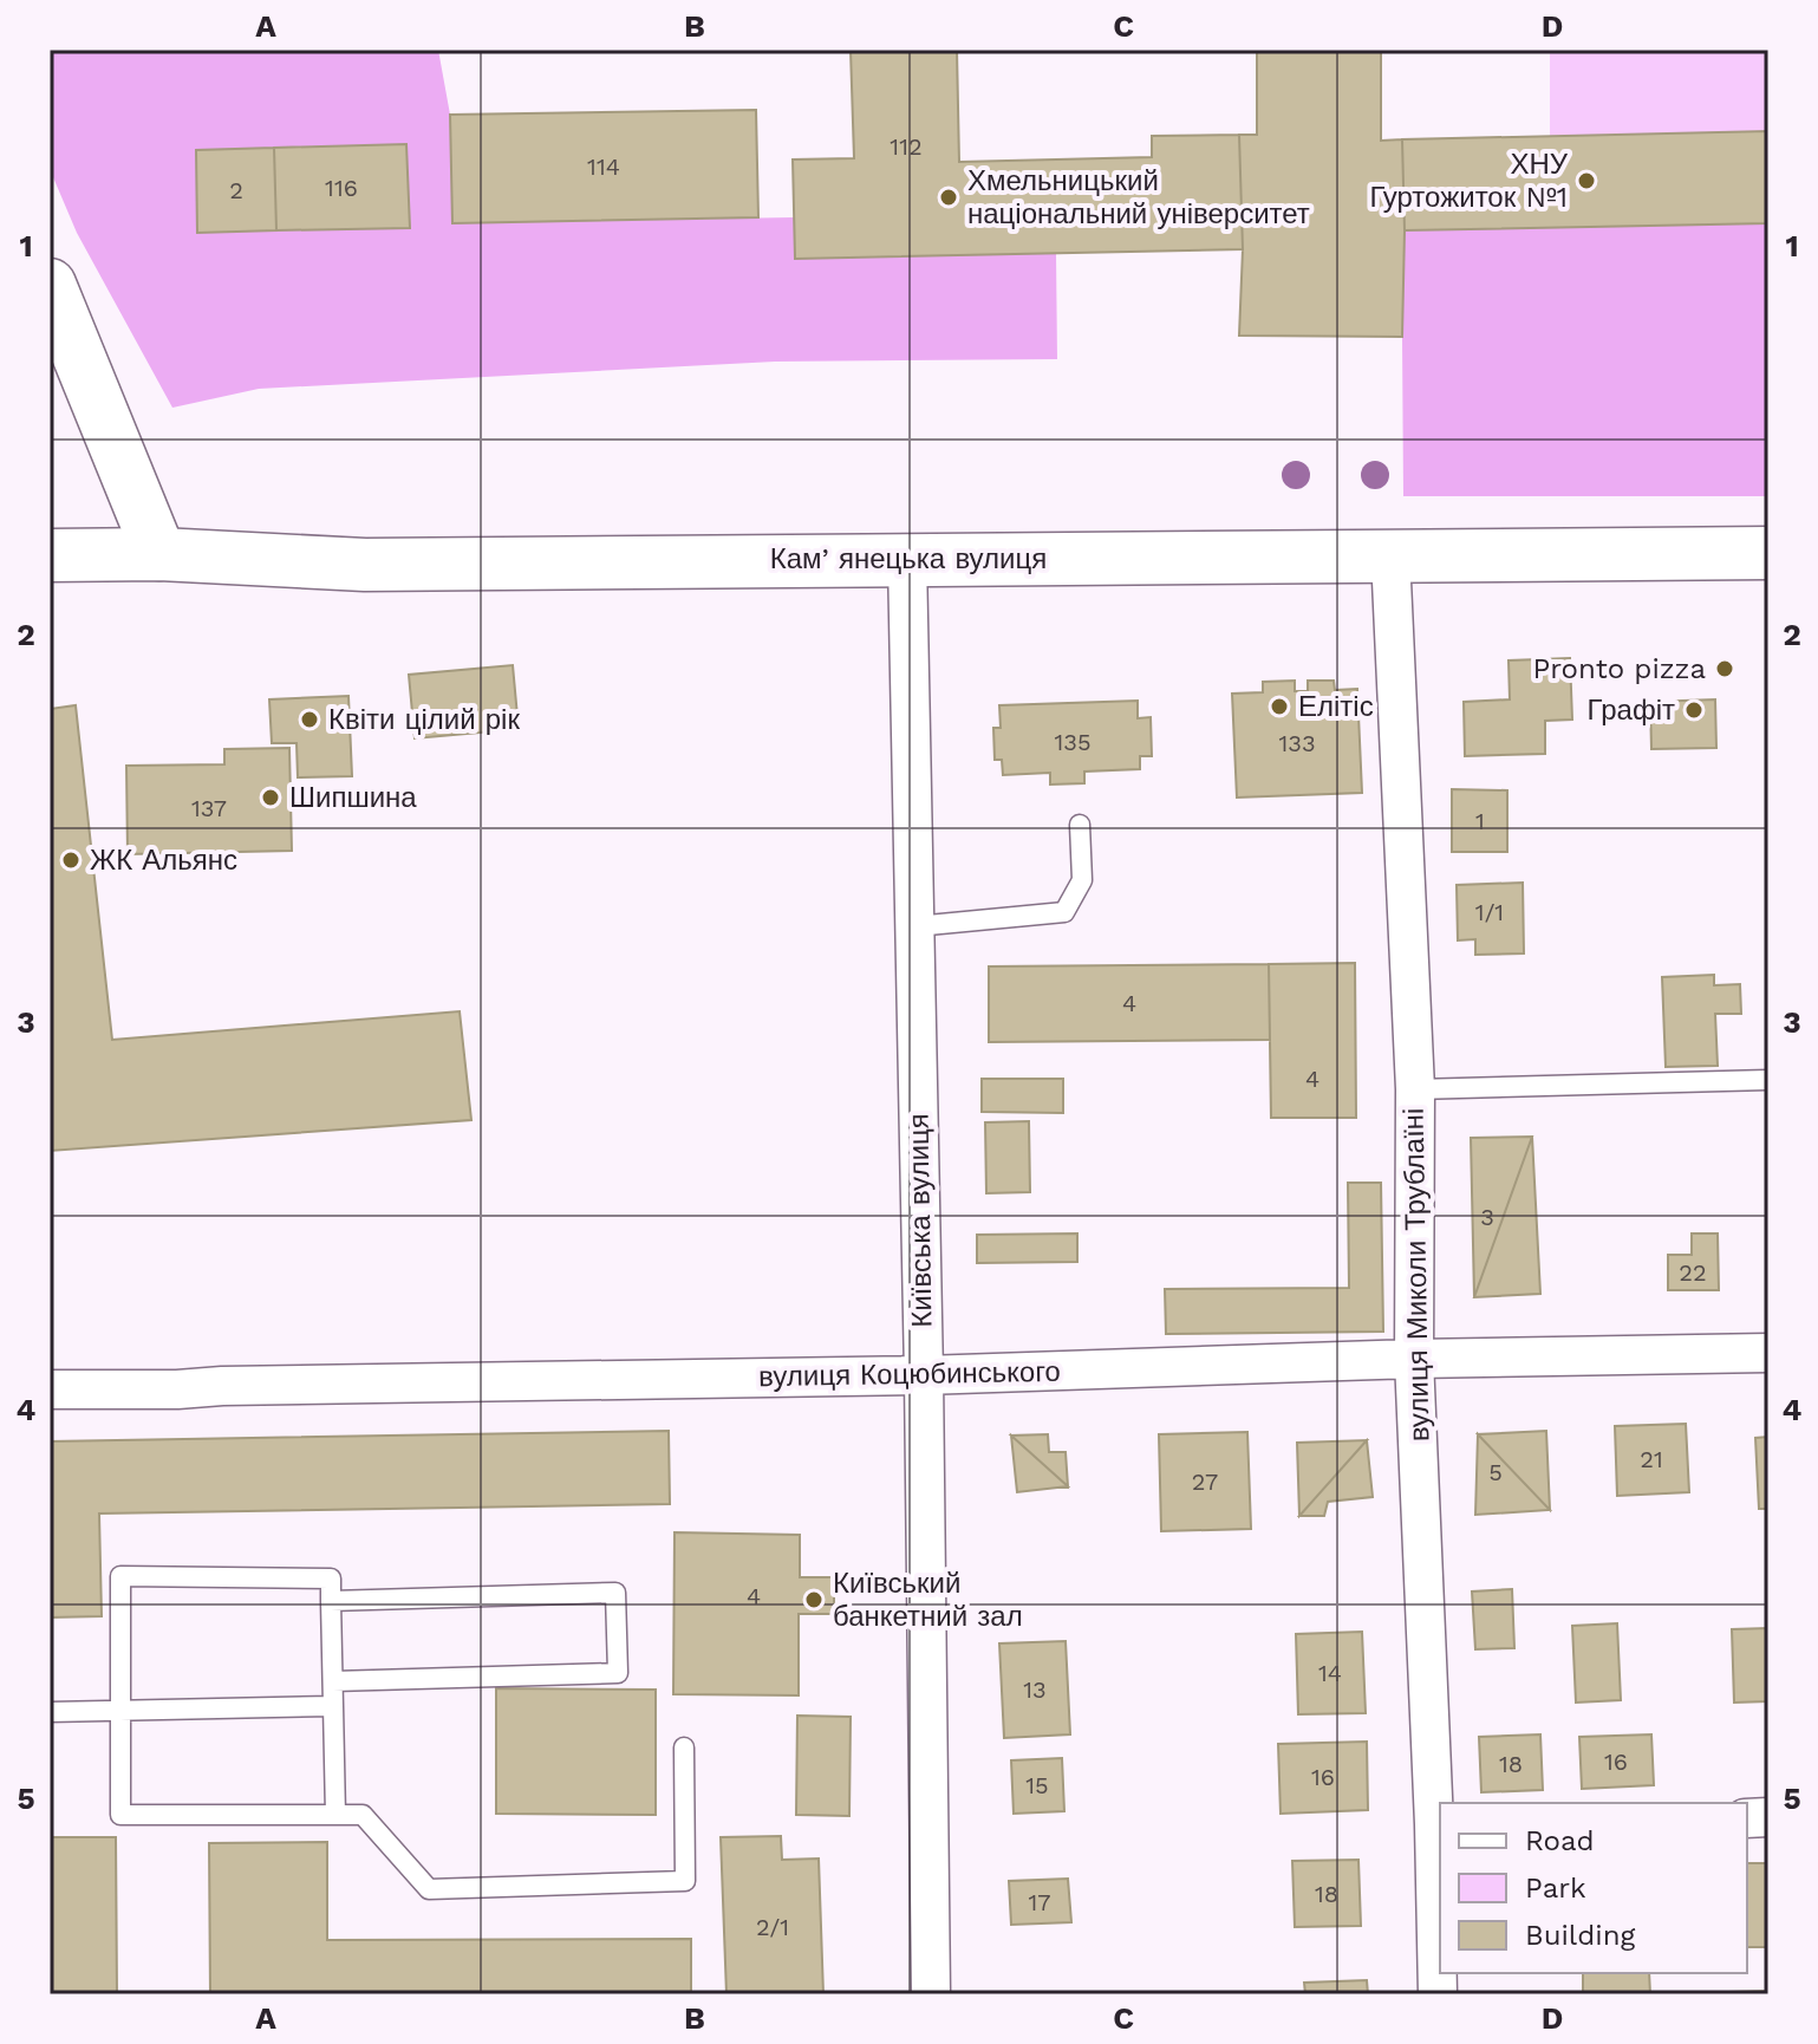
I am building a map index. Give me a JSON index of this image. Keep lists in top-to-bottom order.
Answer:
{
  "streets": {
    "main road": ["Камʼянецька вулиця"],
    "street": ["Київська вулиця", "вулиця Миколи Трублаїні", "вулиця Коцюбинського"]
  },
  "crossings": [
    ["Камʼянецька вулиця", "Київська вулиця"],
    ["Камʼянецька вулиця", "вулиця Миколи Трублаїні"],
    ["Київська вулиця", "вулиця Коцюбинського"],
    ["вулиця Миколи Трублаїні", "вулиця Коцюбинського"]
  ],
  "places": [
    "ХНУ Гуртожиток №1",
    "Хмельницький національний університет",
    "Pronto pizza",
    "Елітіс",
    "Графіт",
    "Квіти цілий рік",
    "Шипшина",
    "ЖК Альянс",
    "Київський банкетний зал"
  ],
  "house_numbers": [
    "112",
    "114",
    "116",
    "2",
    "135",
    "133",
    "137",
    "1",
    "1/1",
    "4",
    "4",
    "3",
    "22",
    "21",
    "5",
    "27",
    "4",
    "14",
    "13",
    "16",
    "18",
    "16",
    "15",
    "18",
    "17",
    "2/1"
  ],
  "legend": ["Road", "Park", "Building"],
  "grid": {
    "columns": [
      "A",
      "B",
      "C",
      "D"
    ],
    "rows": [
      "1",
      "2",
      "3",
      "4",
      "5"
    ]
  }
}
